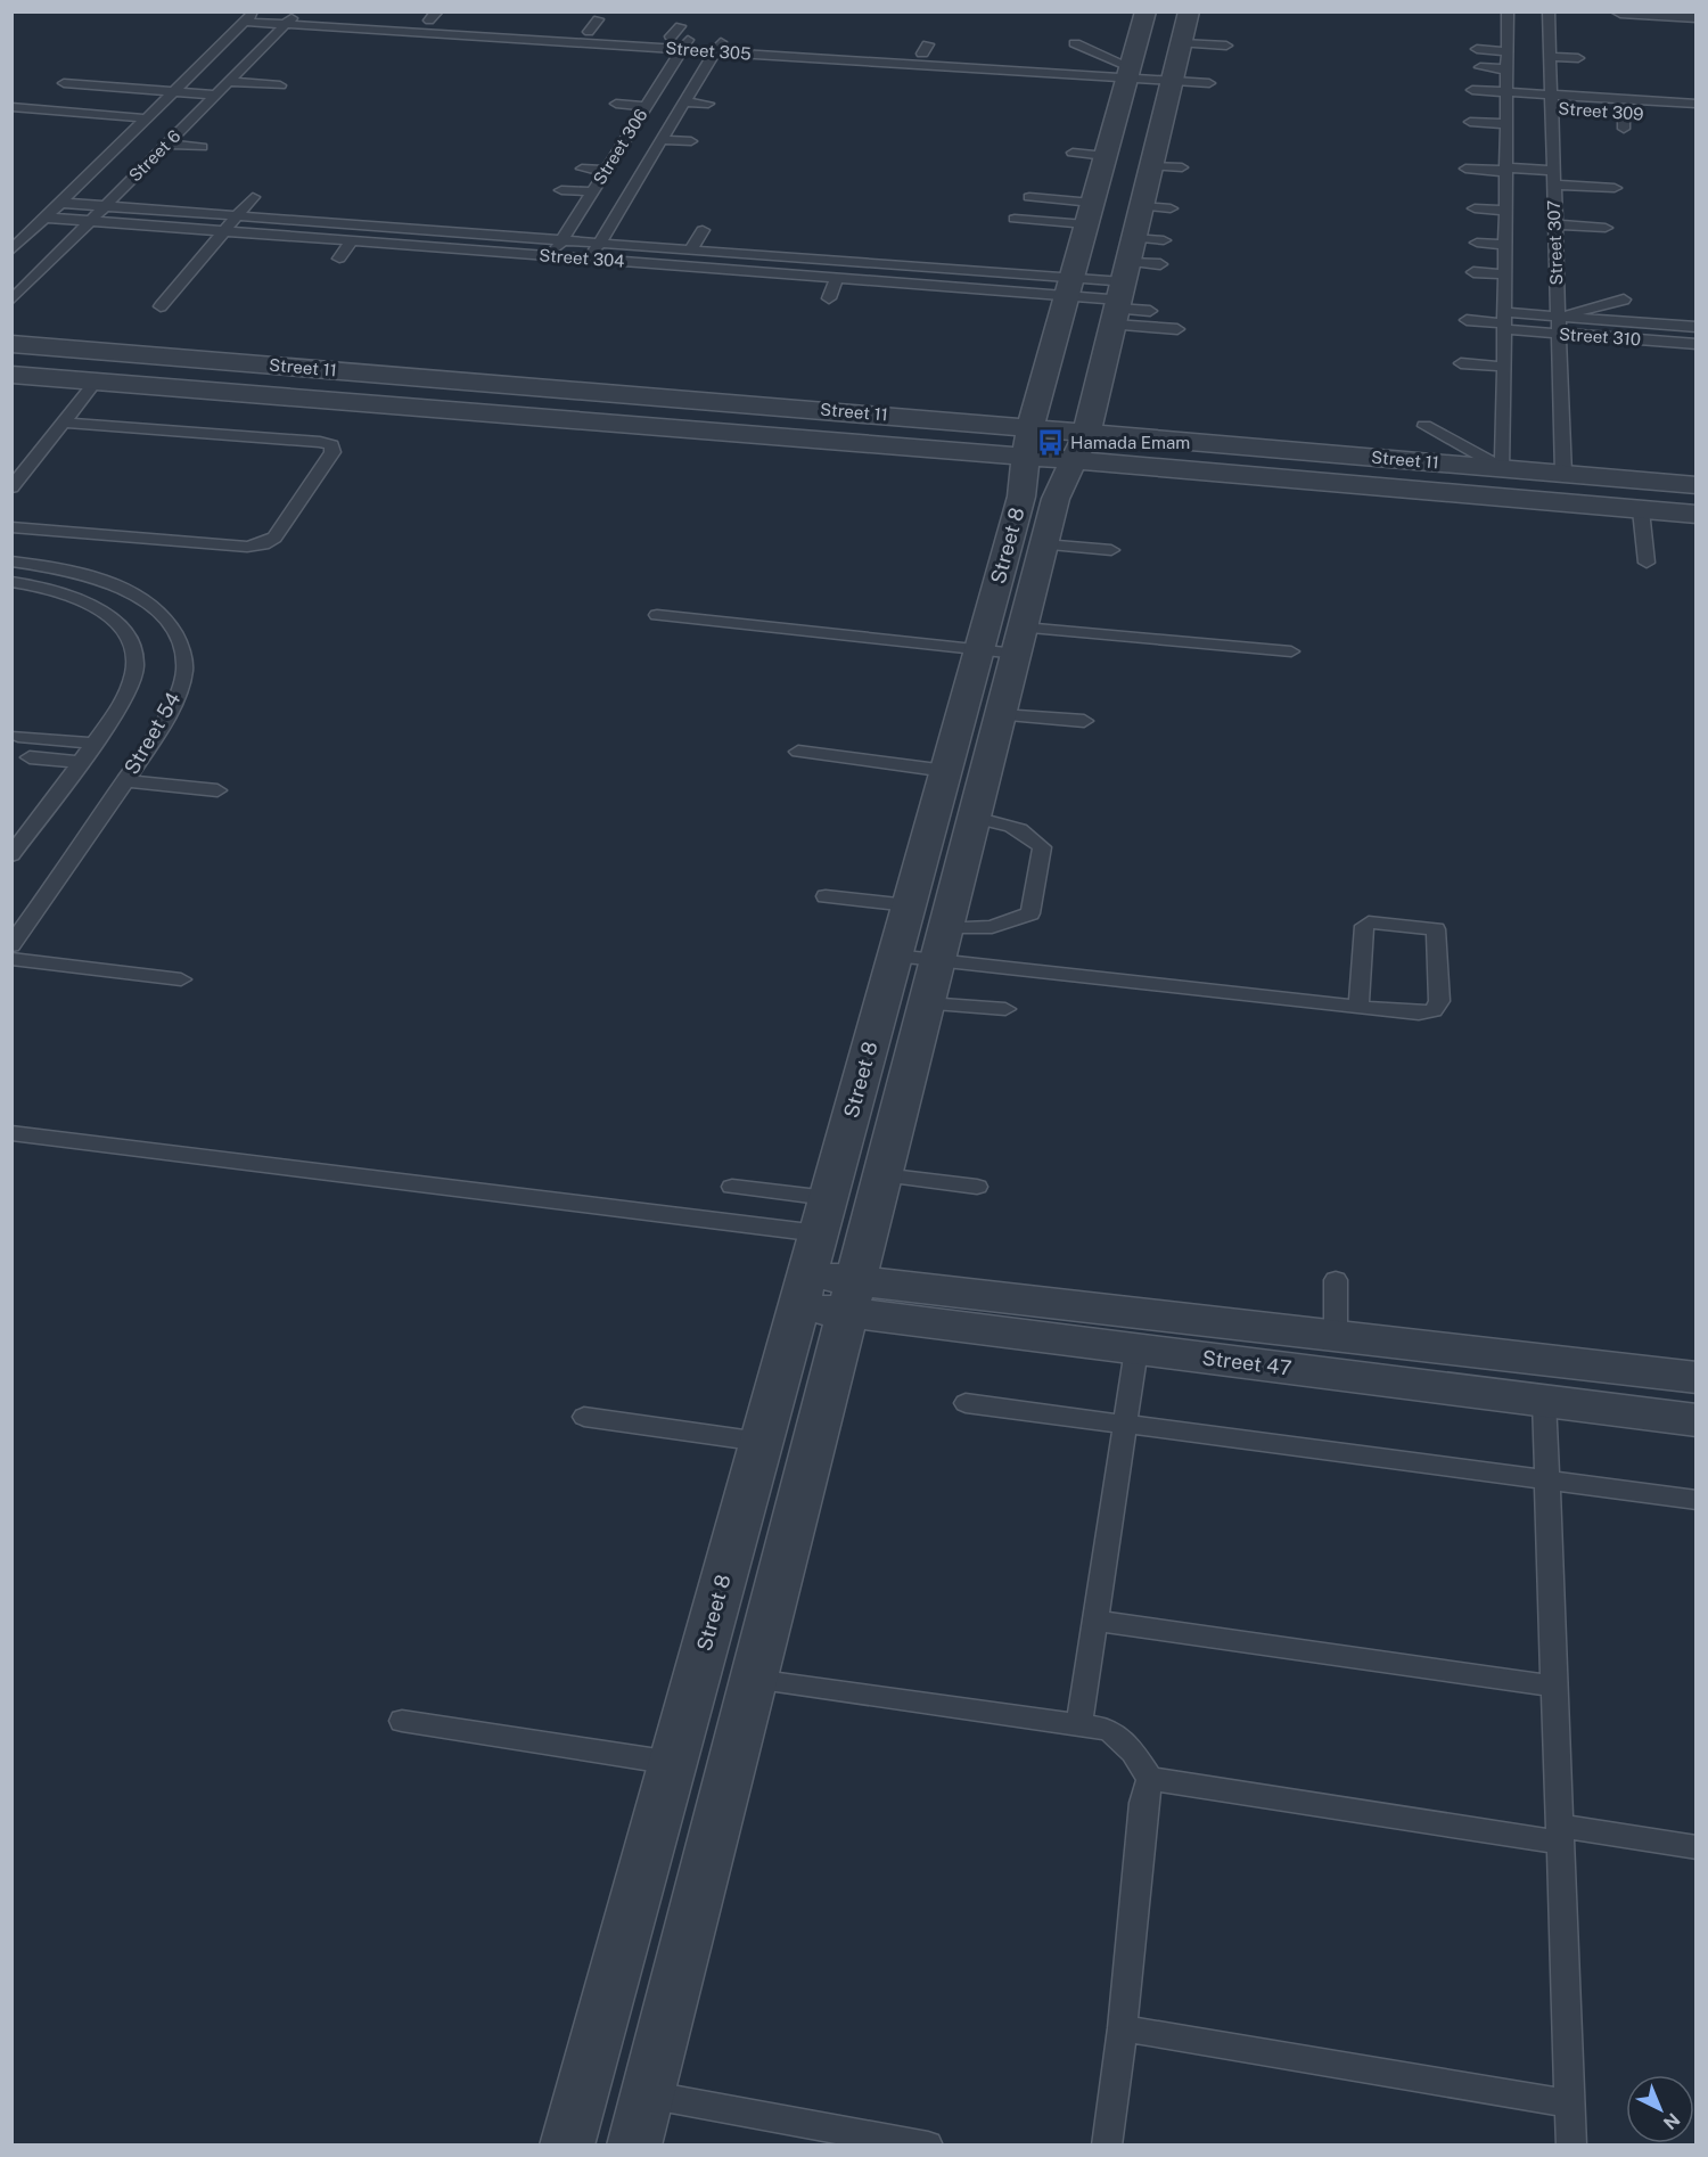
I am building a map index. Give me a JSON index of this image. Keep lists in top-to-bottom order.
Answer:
{
  "streets": {
    "street": ["Street 11", "Street 8", "Street 47"],
    "lane": [
      "Street 305",
      "Street 309",
      "Street 306",
      "Street 6",
      "Street 307",
      "Street 304",
      "Street 310",
      "Street 54"
    ]
  },
  "crossings": [
    ["Street 305", "Street 306"],
    ["Street 305", "Street 6"],
    ["Street 305", "Street 8"],
    ["Street 309", "Street 307"],
    ["Street 306", "Street 304"],
    ["Street 6", "Street 304"],
    ["Street 307", "Street 310"],
    ["Street 307", "Street 11"],
    ["Street 304", "Street 8"],
    ["Street 11", "Street 8"],
    ["Street 8", "Street 47"]
  ],
  "places": {
    "bus stop": ["Hamada Emam"]
  },
  "north": "bottom right"
}
